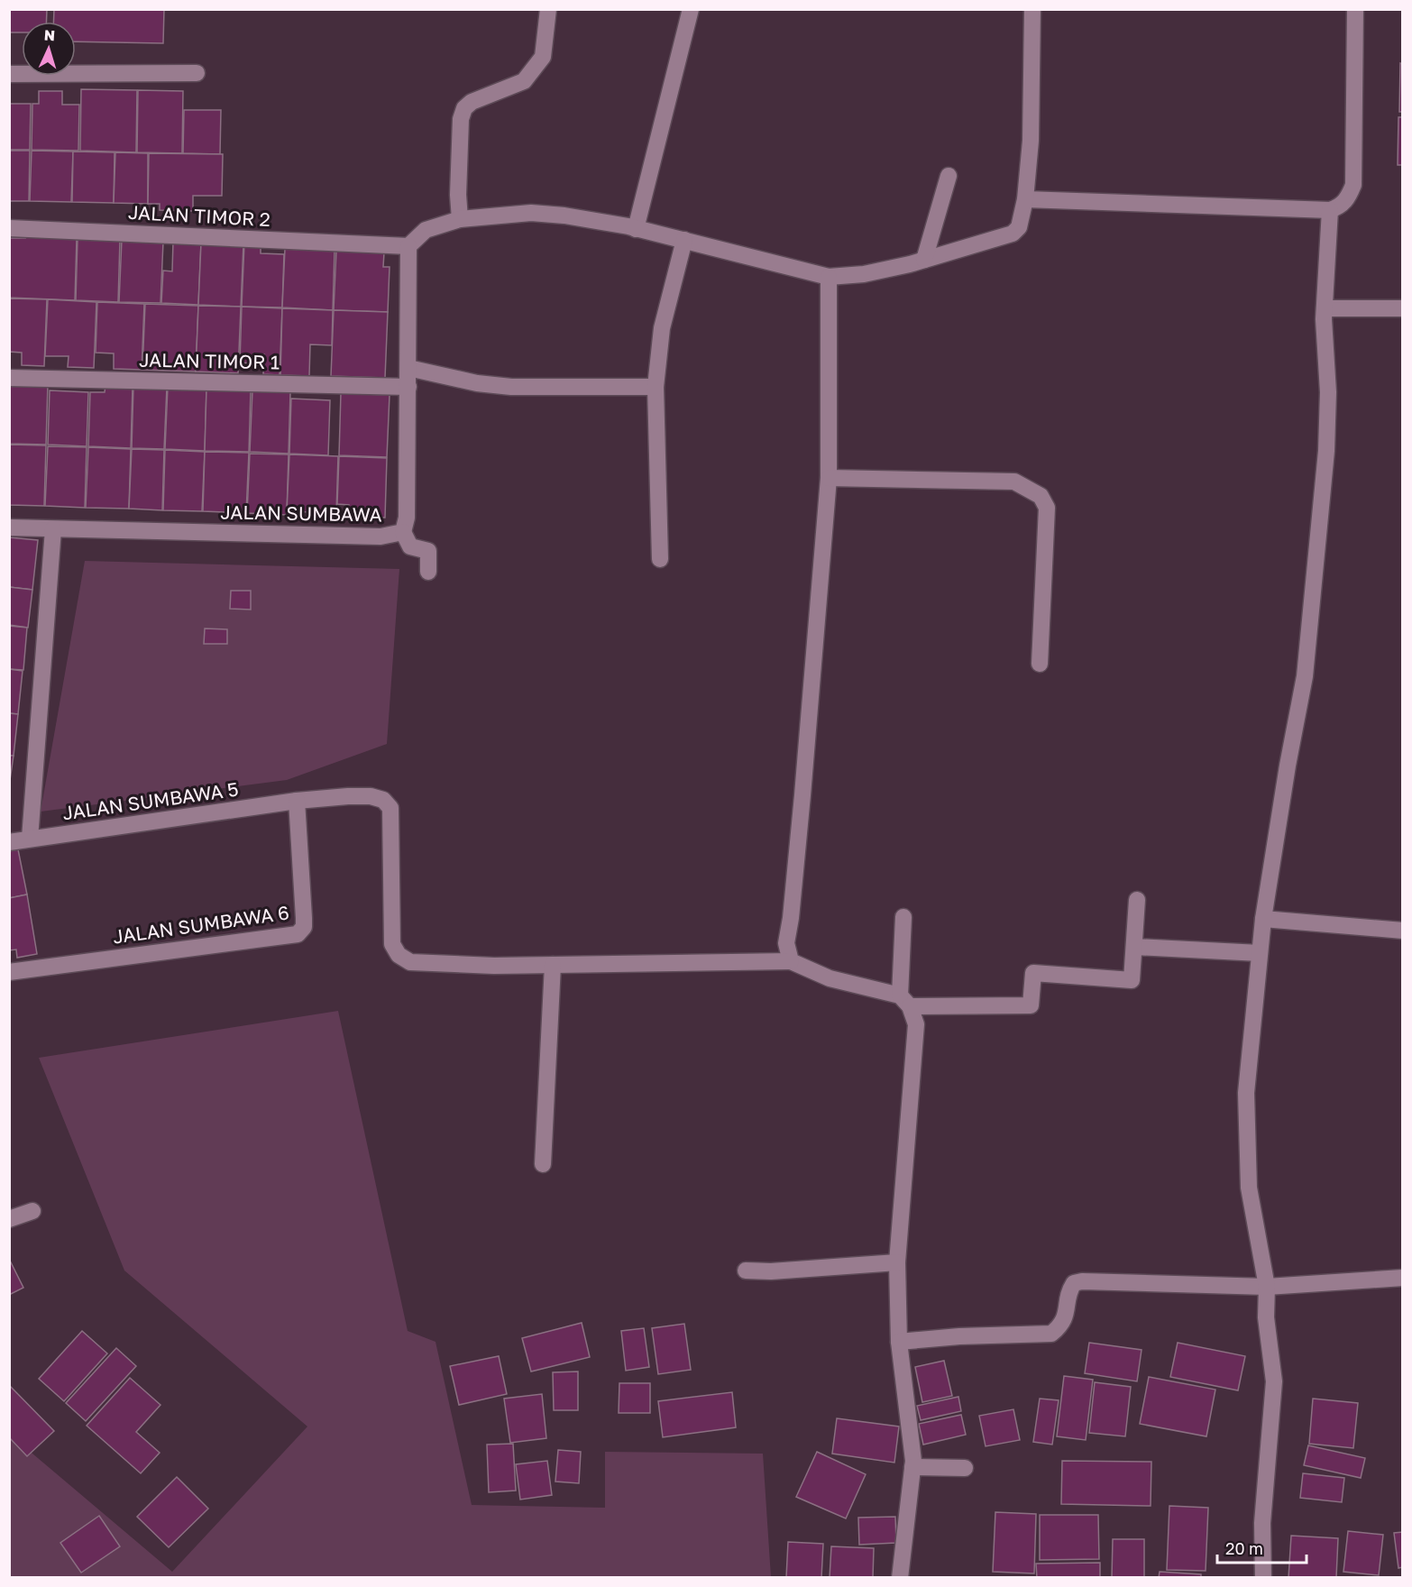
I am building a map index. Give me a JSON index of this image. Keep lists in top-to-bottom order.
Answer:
{
  "streets": {
    "street": [
      "JALAN TIMOR 2",
      "JALAN TIMOR 1",
      "JALAN SUMBAWA",
      "JALAN SUMBAWA 5",
      "JALAN SUMBAWA 6"
    ]
  },
  "crossings": [
    ["JALAN TIMOR 2", "JALAN SUMBAWA"],
    ["JALAN TIMOR 1", "JALAN SUMBAWA"],
    ["JALAN SUMBAWA 5", "JALAN SUMBAWA 6"]
  ],
  "scale_bar": "20 m",
  "north": "top"
}
